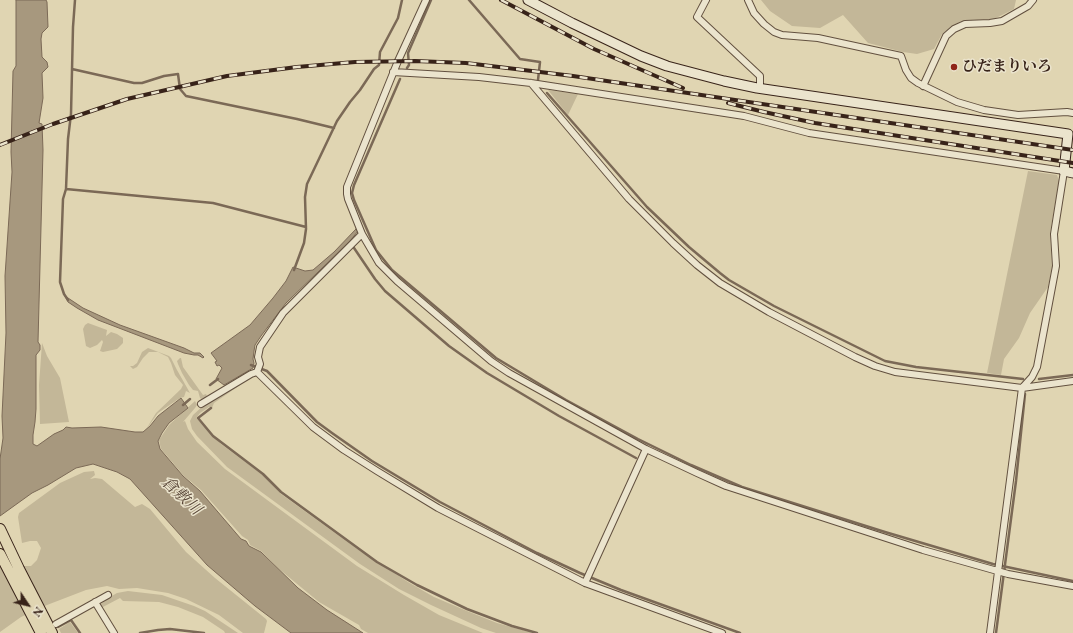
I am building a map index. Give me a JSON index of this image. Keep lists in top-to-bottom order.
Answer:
{
  "water": ["倉敷川"],
  "places": ["ひだまりいろ"],
  "north": "bottom right"
}
